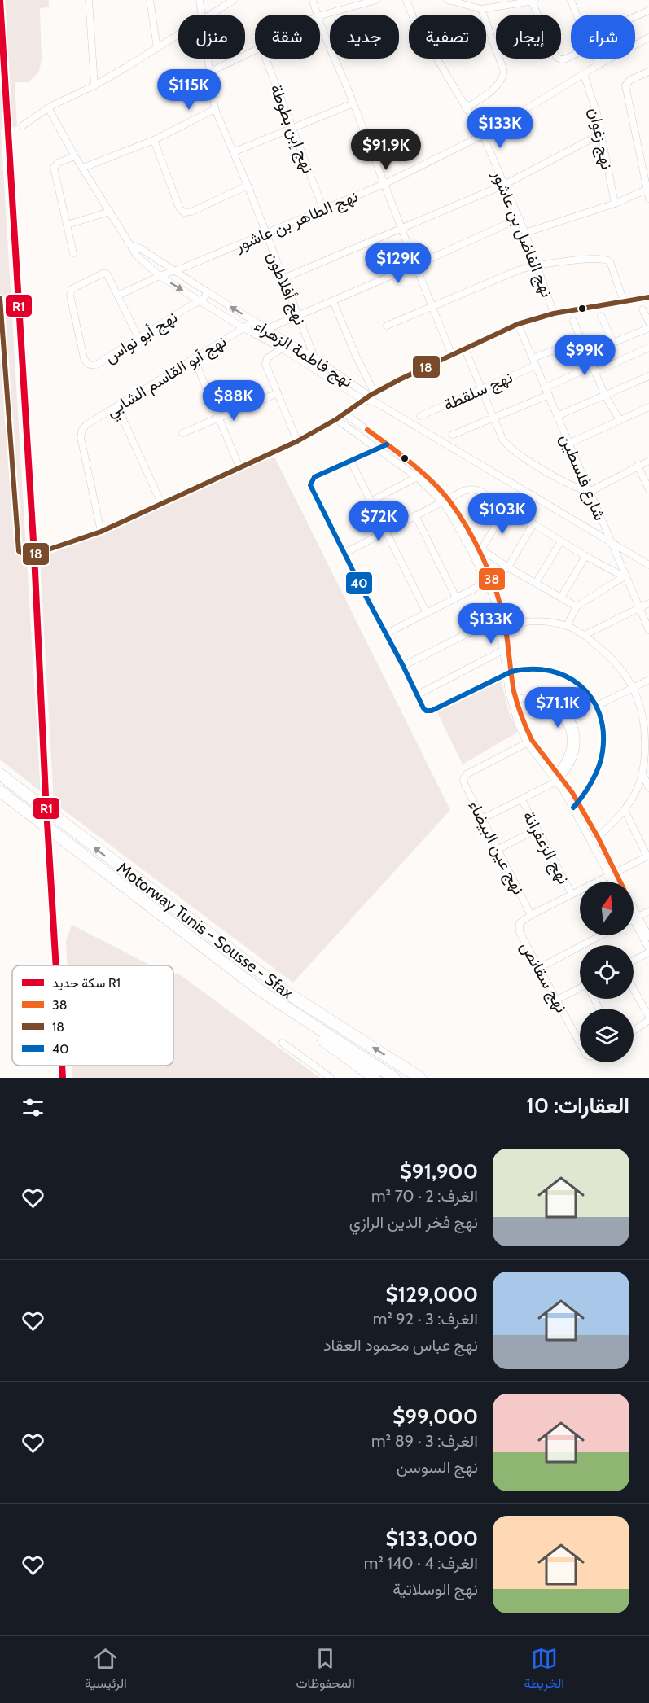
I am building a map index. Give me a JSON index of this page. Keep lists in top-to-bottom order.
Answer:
{
  "streets": {
    "highway": ["Motorway Tunis - Sousse - Sfax"],
    "street": [
      "نهج إبن بطوطة",
      "نهج زغوان",
      "نهج الطاهر بن عاشور",
      "نهج الفاضل بن عاشور",
      "نهج أفلاطون",
      "نهج أبو نواس",
      "نهج فاطمة الزهراء",
      "نهج أبو القاسم الشابي",
      "نهج سلقطة",
      "شارع فلسطين",
      "نهج عين البيضاء",
      "نهج الزعفرانة",
      "نهج سقانص"
    ]
  },
  "crossings": [
    ["نهج إبن بطوطة", "نهج الطاهر بن عاشور"],
    ["نهج زغوان", "نهج الطاهر بن عاشور"],
    ["نهج الطاهر بن عاشور", "نهج الفاضل بن عاشور"],
    ["نهج الطاهر بن عاشور", "نهج أفلاطون"],
    ["نهج الطاهر بن عاشور", "نهج أبو نواس"],
    ["نهج الطاهر بن عاشور", "نهج فاطمة الزهراء"],
    ["نهج أفلاطون", "نهج فاطمة الزهراء"],
    ["نهج أبو نواس", "نهج فاطمة الزهراء"],
    ["نهج فاطمة الزهراء", "نهج أبو القاسم الشابي"],
    ["نهج سلقطة", "شارع فلسطين"],
    ["نهج عين البيضاء", "نهج سقانص"]
  ],
  "lines": [
    "rail line R1",
    "transit line 18",
    "transit line 38",
    "transit line 40"
  ],
  "legend": [
    "سكة حديد R1",
    "38",
    "18",
    "40"
  ],
  "north": "top",
  "page": {
    "chip": [
      "شراء",
      "إيجار",
      "تصفية",
      "جديد",
      "شقة",
      "منزل"
    ],
    "price": [
      "$115K",
      "$133K",
      "$91.9K",
      "$129K",
      "$99K",
      "$88K",
      "$103K",
      "$72K",
      "$133K",
      "$71.1K"
    ],
    "heading": "العقارات: 10",
    "list": [
      {
        "name": "$91,900",
        "note": "الغرف: 2 · 70 m² · نهج فخر الدين الرازي"
      },
      {
        "name": "$129,000",
        "note": "الغرف: 3 · 92 m² · نهج عباس محمود العقاد"
      },
      {
        "name": "$99,000",
        "note": "الغرف: 3 · 89 m² · نهج السوسن"
      },
      {
        "name": "$133,000",
        "note": "الغرف: 4 · 140 m² · نهج الوسلاتية"
      }
    ],
    "tabs": ["الخريطة", "المحفوظات", "الرئيسية"]
  }
}
